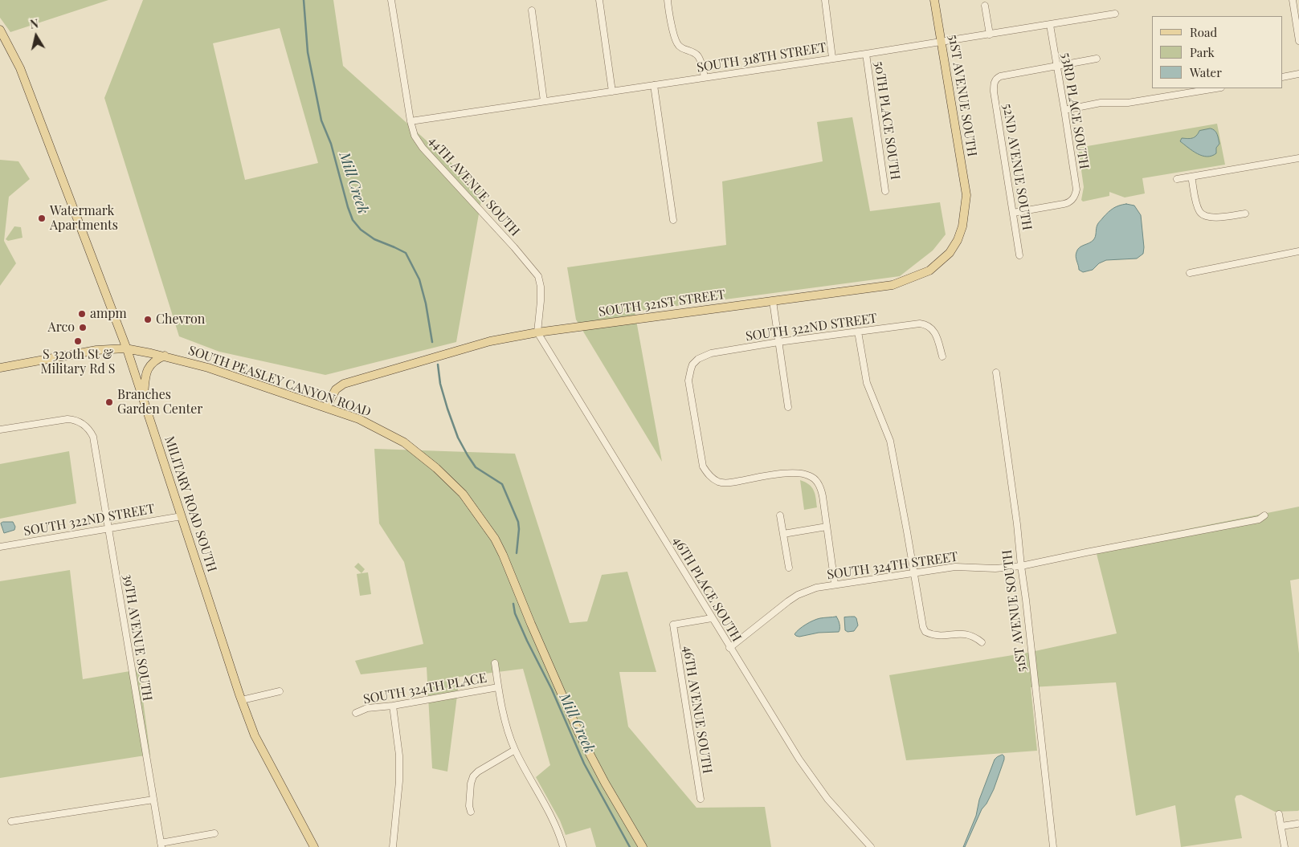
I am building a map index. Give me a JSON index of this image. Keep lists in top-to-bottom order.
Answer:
{
  "streets": {
    "main road": [
      "51ST AVENUE SOUTH",
      "SOUTH 321ST STREET",
      "SOUTH PEASLEY CANYON ROAD",
      "MILITARY ROAD SOUTH"
    ],
    "street": [
      "SOUTH 318TH STREET",
      "53RD PLACE SOUTH",
      "50TH PLACE SOUTH",
      "52ND AVENUE SOUTH",
      "44TH AVENUE SOUTH",
      "SOUTH 322ND STREET",
      "SOUTH 324TH STREET",
      "46TH PLACE SOUTH",
      "39TH AVENUE SOUTH",
      "SOUTH 324TH PLACE",
      "46TH AVENUE SOUTH"
    ]
  },
  "crossings": [
    ["SOUTH 318TH STREET", "51ST AVENUE SOUTH"],
    ["SOUTH 318TH STREET", "53RD PLACE SOUTH"],
    ["SOUTH 318TH STREET", "50TH PLACE SOUTH"],
    ["SOUTH 318TH STREET", "44TH AVENUE SOUTH"],
    ["51ST AVENUE SOUTH", "SOUTH 321ST STREET"],
    ["51ST AVENUE SOUTH", "SOUTH 324TH STREET"],
    ["53RD PLACE SOUTH", "52ND AVENUE SOUTH"],
    ["44TH AVENUE SOUTH", "SOUTH 321ST STREET"],
    ["44TH AVENUE SOUTH", "46TH PLACE SOUTH"],
    ["SOUTH 321ST STREET", "SOUTH PEASLEY CANYON ROAD"],
    ["SOUTH 321ST STREET", "46TH PLACE SOUTH"],
    ["SOUTH 322ND STREET", "MILITARY ROAD SOUTH"],
    ["SOUTH 322ND STREET", "39TH AVENUE SOUTH"],
    ["SOUTH PEASLEY CANYON ROAD", "MILITARY ROAD SOUTH"],
    ["SOUTH 324TH STREET", "46TH PLACE SOUTH"],
    ["46TH PLACE SOUTH", "46TH AVENUE SOUTH"]
  ],
  "water": ["Mill Creek"],
  "places": [
    "Watermark Apartments",
    "ampm",
    "Chevron",
    "Arco",
    "S 320th St & Military Rd S",
    "Branches Garden Center"
  ],
  "legend": ["Road", "Park", "Water"],
  "north": "top"
}
